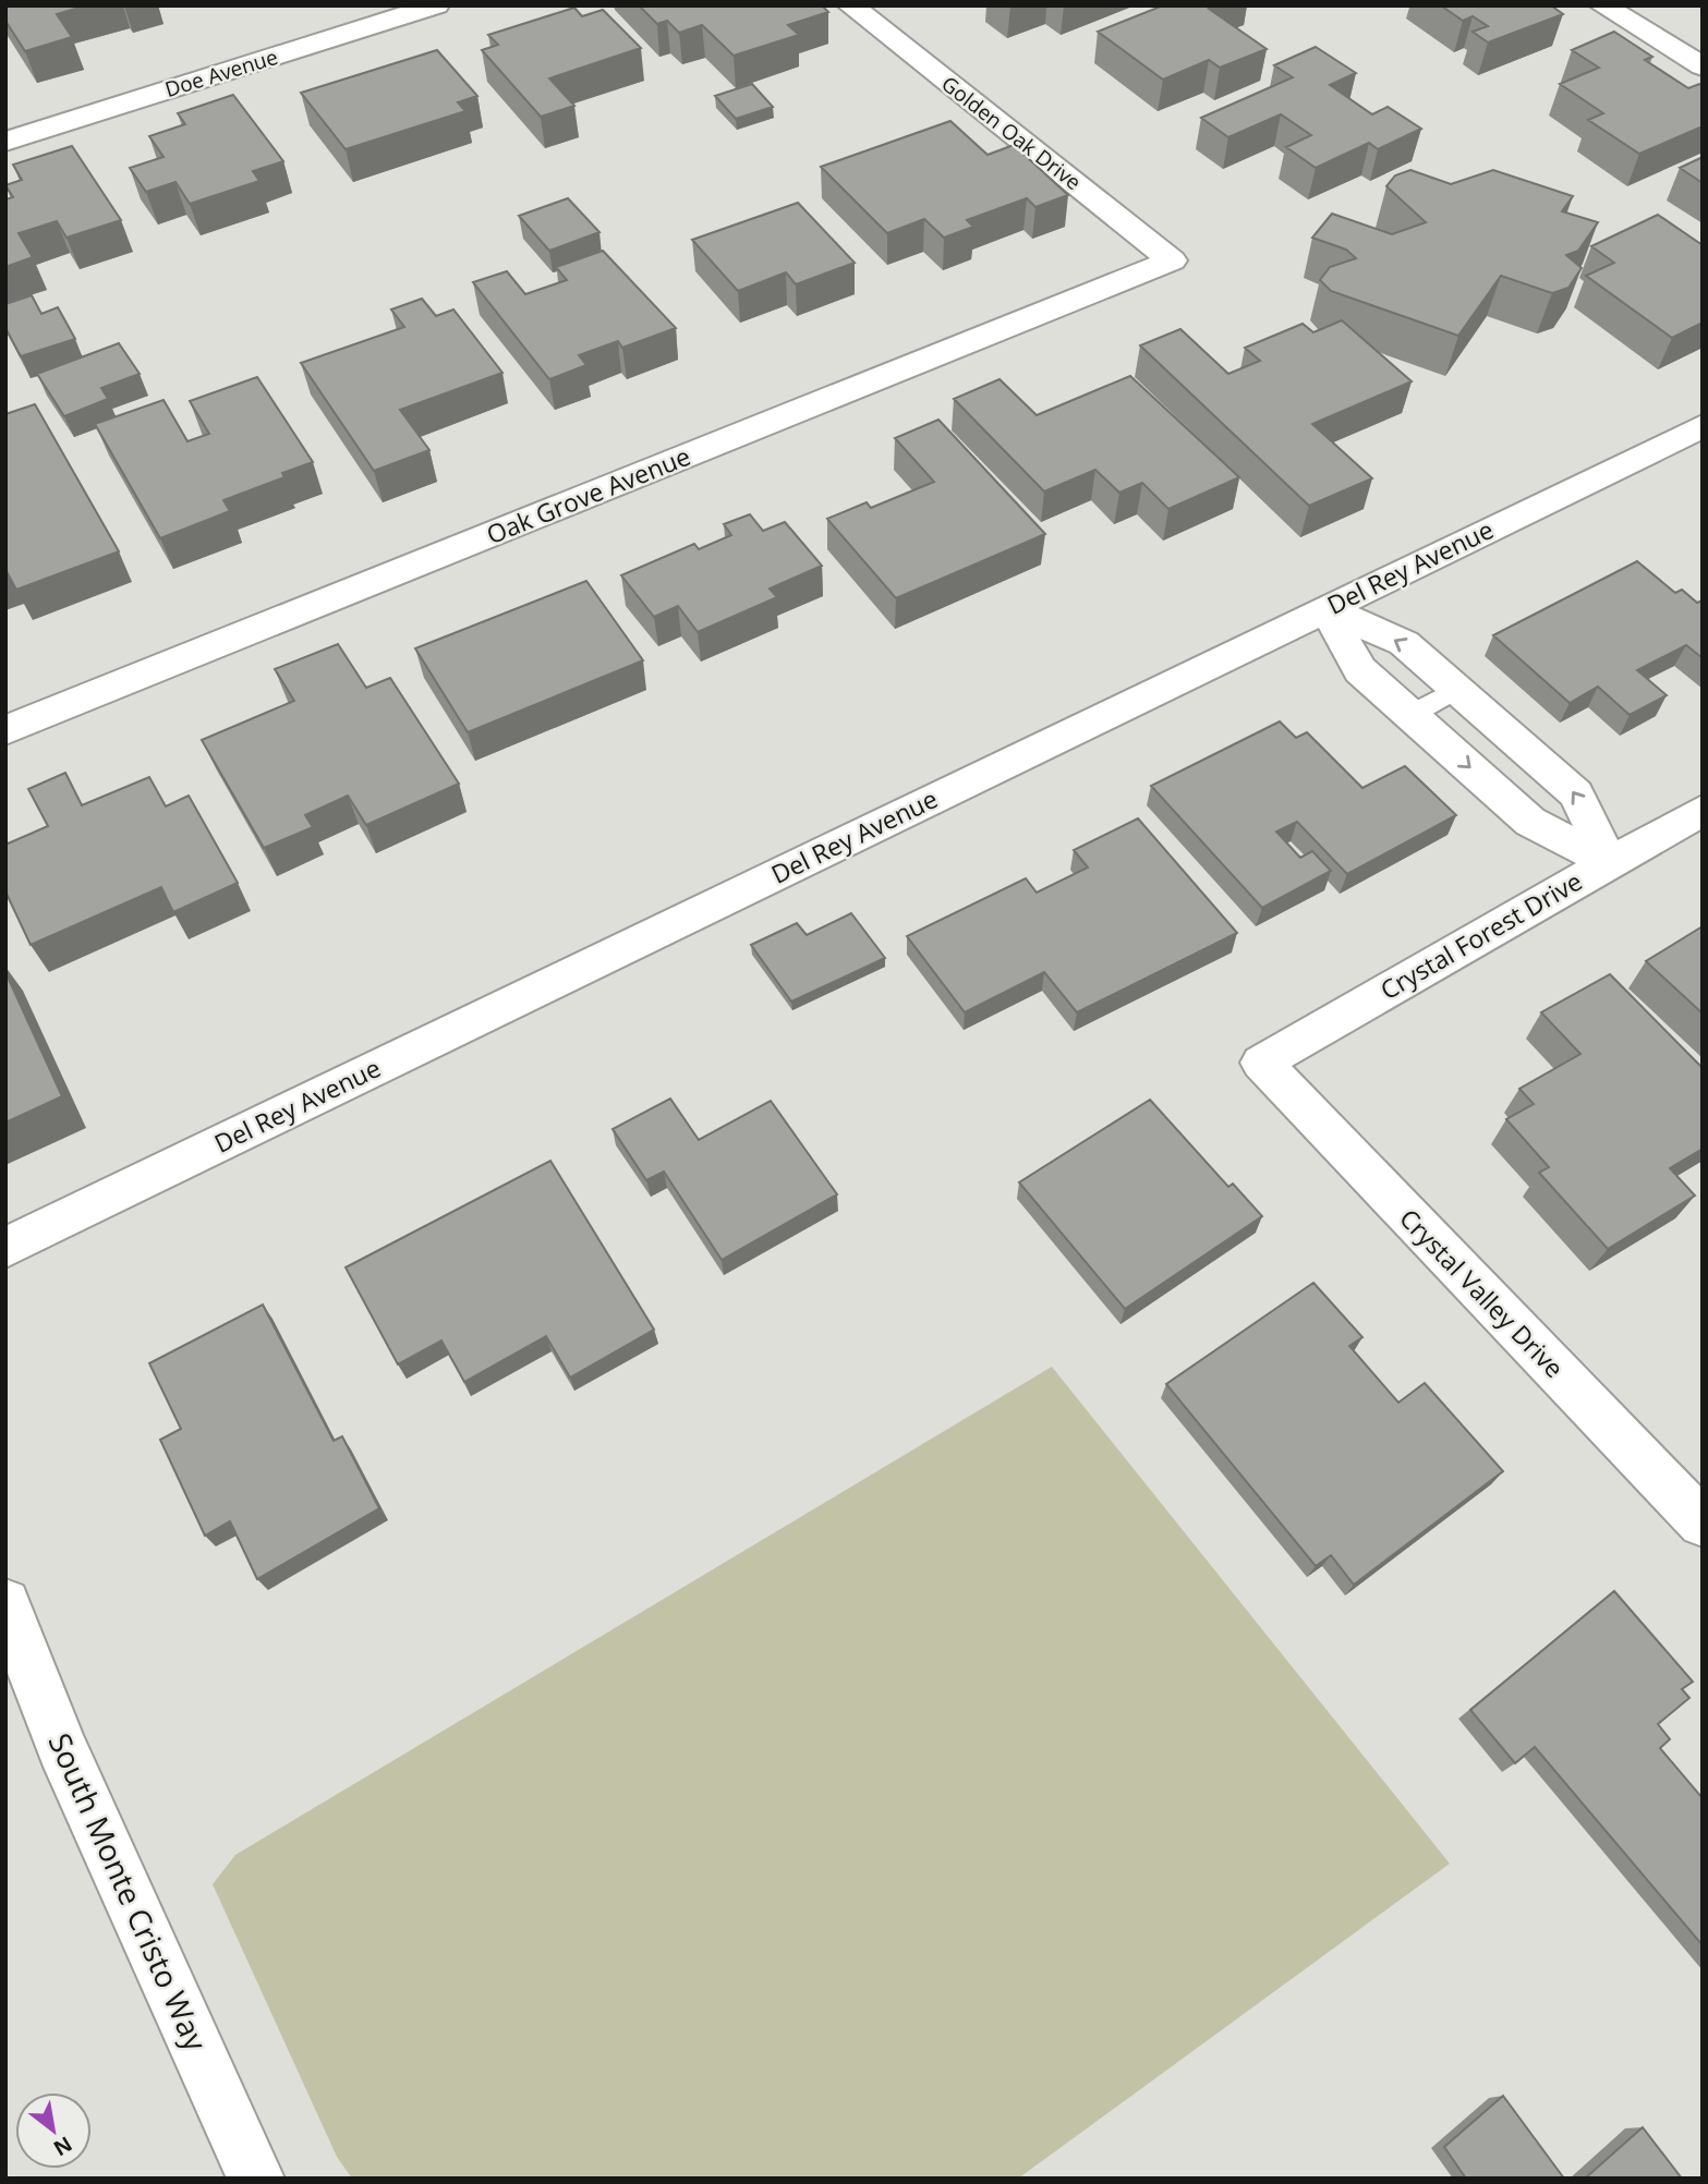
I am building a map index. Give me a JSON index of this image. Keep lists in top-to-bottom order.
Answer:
{
  "streets": {
    "street": [
      "Doe Avenue",
      "Golden Oak Drive",
      "Oak Grove Avenue",
      "Del Rey Avenue",
      "Crystal Forest Drive",
      "Crystal Valley Drive",
      "South Monte Cristo Way"
    ]
  },
  "crossings": [
    ["Golden Oak Drive", "Oak Grove Avenue"],
    ["Crystal Forest Drive", "Crystal Valley Drive"]
  ],
  "north": "bottom right"
}
